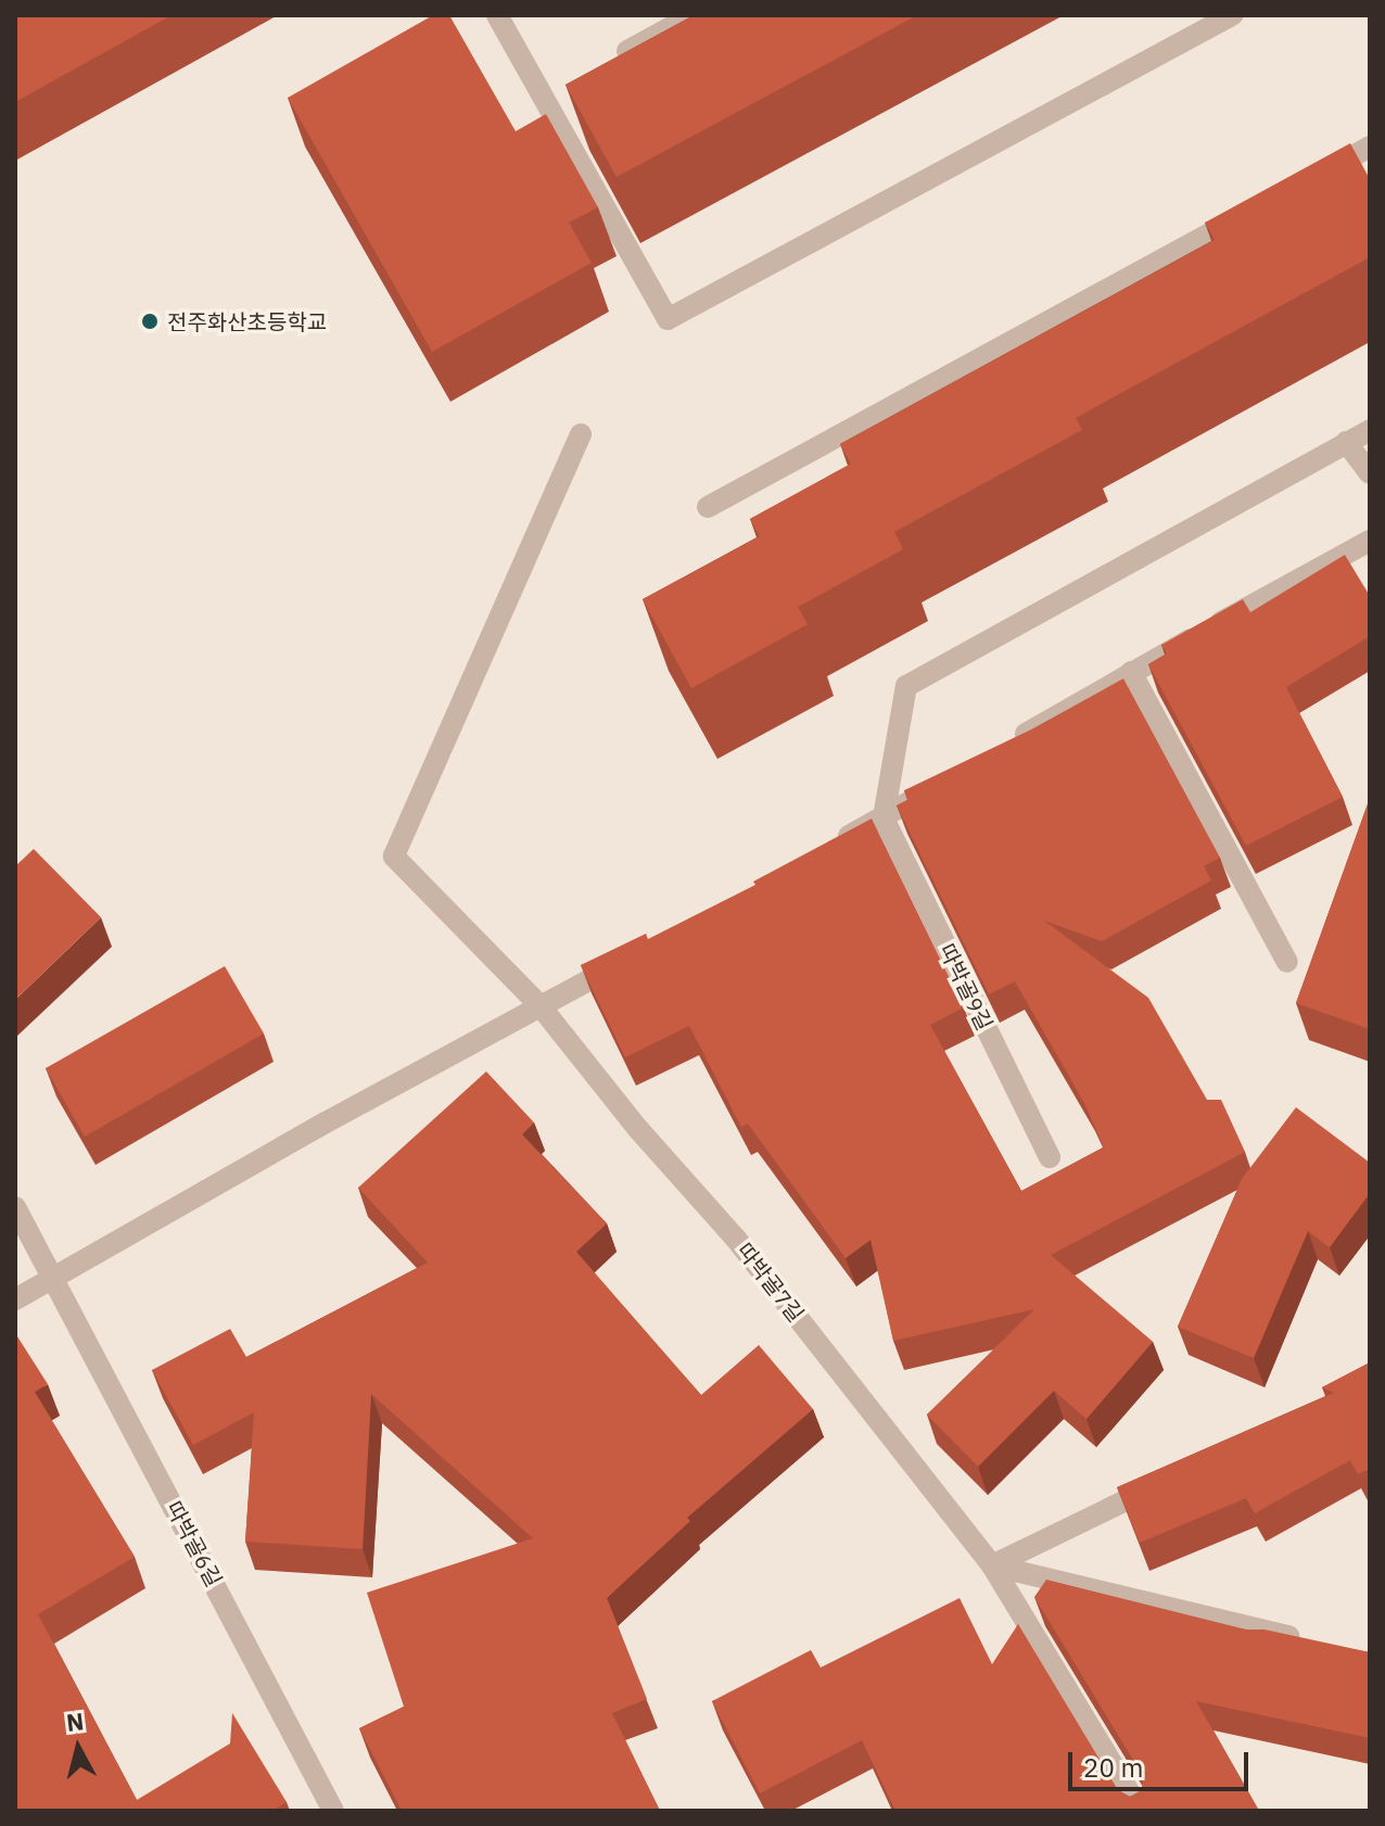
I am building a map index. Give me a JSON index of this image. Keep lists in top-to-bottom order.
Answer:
{
  "streets": {
    "street": ["따박골9길", "따박골7길", "따박골6길"]
  },
  "places": ["전주화산초등학교"],
  "scale_bar": "20 m",
  "north": "top"
}
